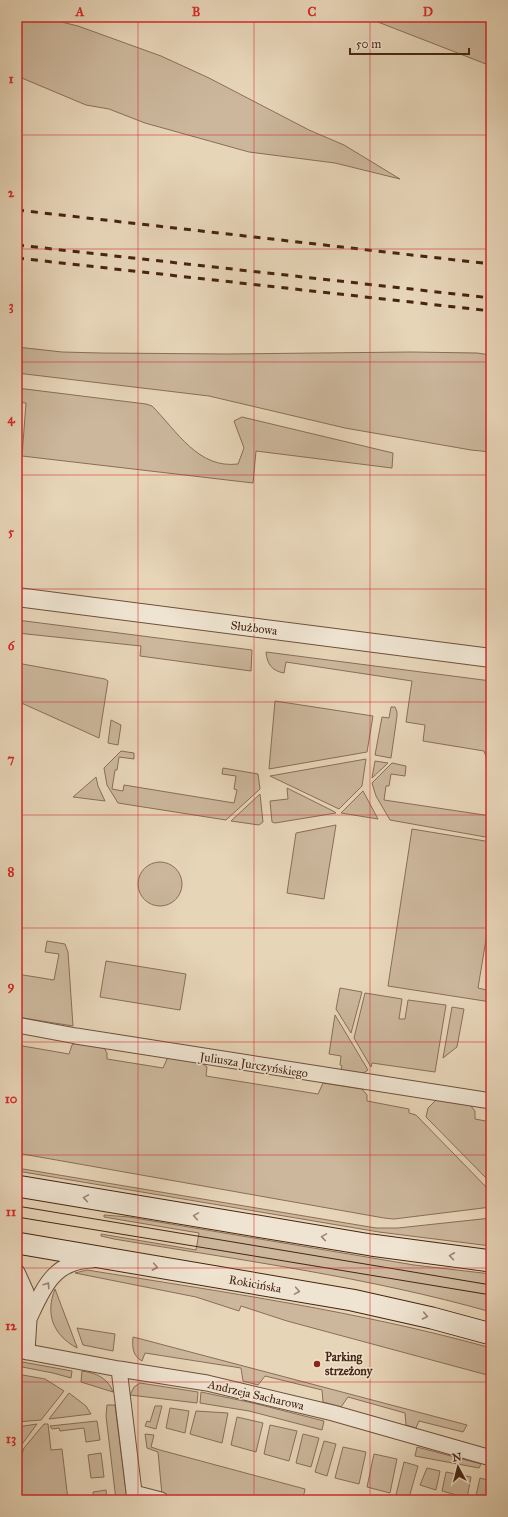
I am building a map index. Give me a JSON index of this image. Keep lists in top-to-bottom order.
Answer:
{
  "streets": {
    "main road": ["Rokicińska"],
    "street": ["Służbowa", "Juliusza Jurczyńskiego", "Andrzeja Sacharowa"]
  },
  "places": ["Parking strzeżony"],
  "scale_bar": "50 m",
  "north": "top",
  "grid": {
    "columns": [
      "A",
      "B",
      "C",
      "D"
    ],
    "rows": [
      "1",
      "2",
      "3",
      "4",
      "5",
      "6",
      "7",
      "8",
      "9",
      "10",
      "11",
      "12",
      "13"
    ]
  }
}
